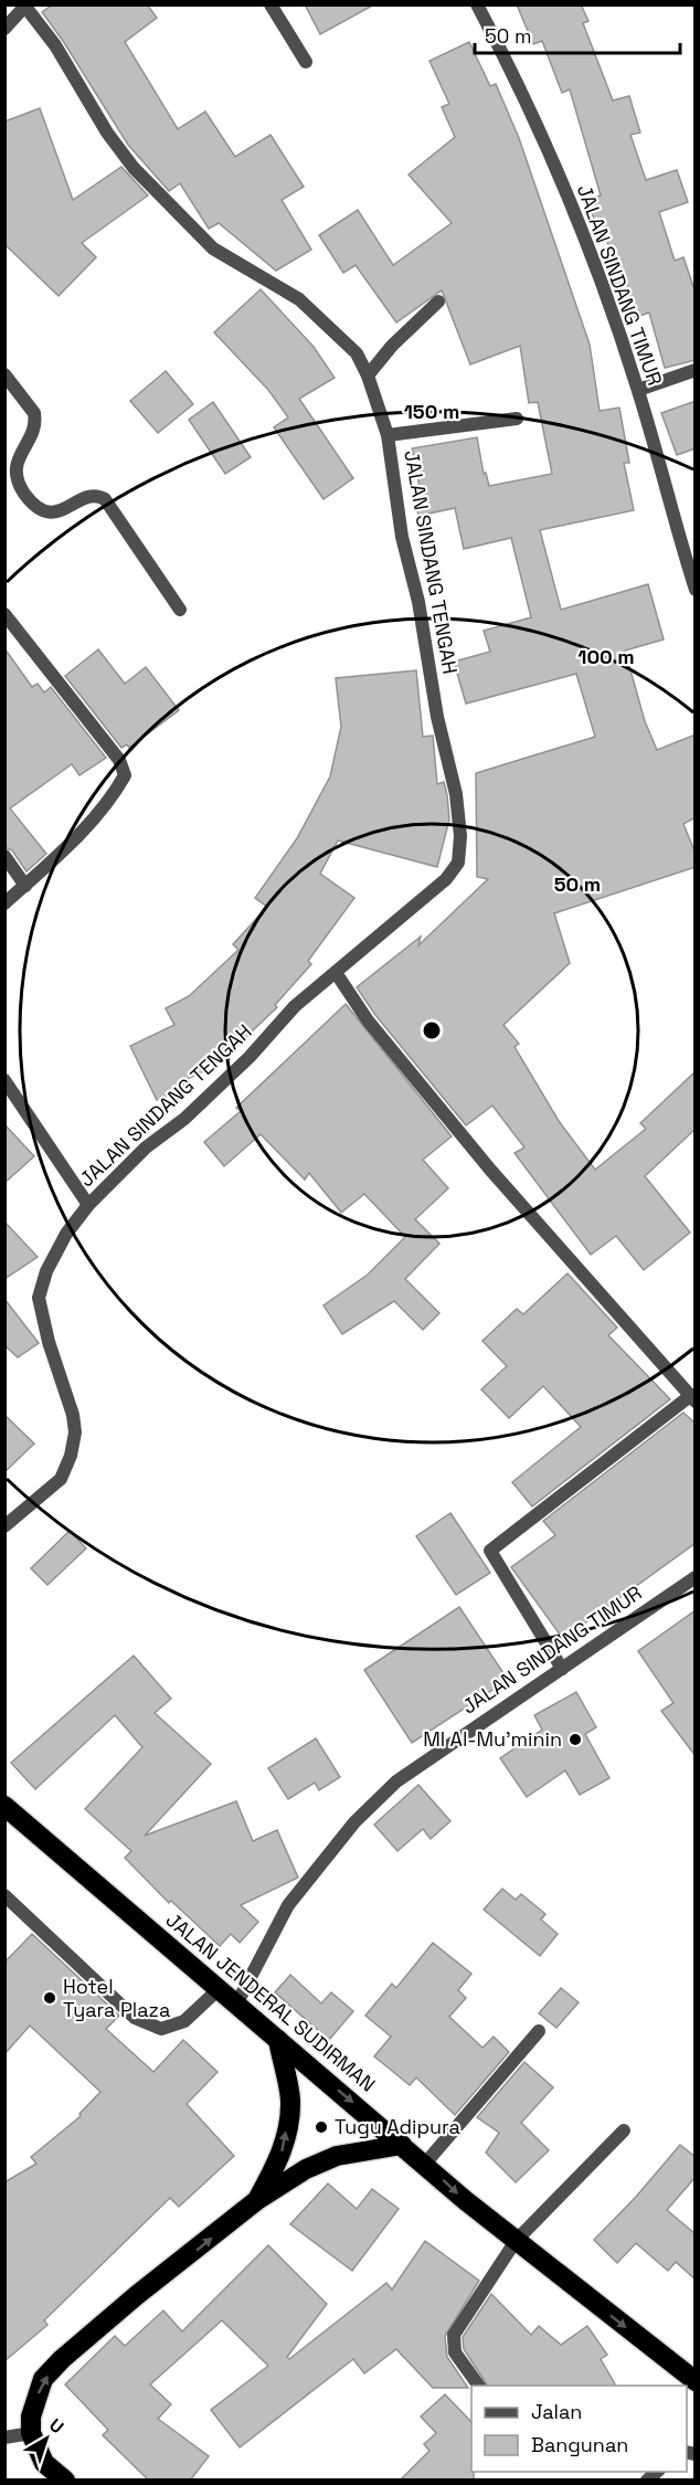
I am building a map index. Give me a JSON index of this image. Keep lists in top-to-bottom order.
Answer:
{
  "streets": {
    "highway": ["JALAN JENDERAL SUDIRMAN"],
    "street": ["JALAN SINDANG TIMUR", "JALAN SINDANG TENGAH"]
  },
  "crossings": [
    ["JALAN SINDANG TIMUR", "JALAN JENDERAL SUDIRMAN"]
  ],
  "one_way": ["JALAN JENDERAL SUDIRMAN"],
  "places": ["MI Al-Mu'minin", "Hotel Tyara Plaza", "Tugu Adipura"],
  "legend": ["Jalan", "Bangunan"],
  "scale_bar": "50 m",
  "north": "top right",
  "rings": ["150 m", "100 m", "50 m"]
}
